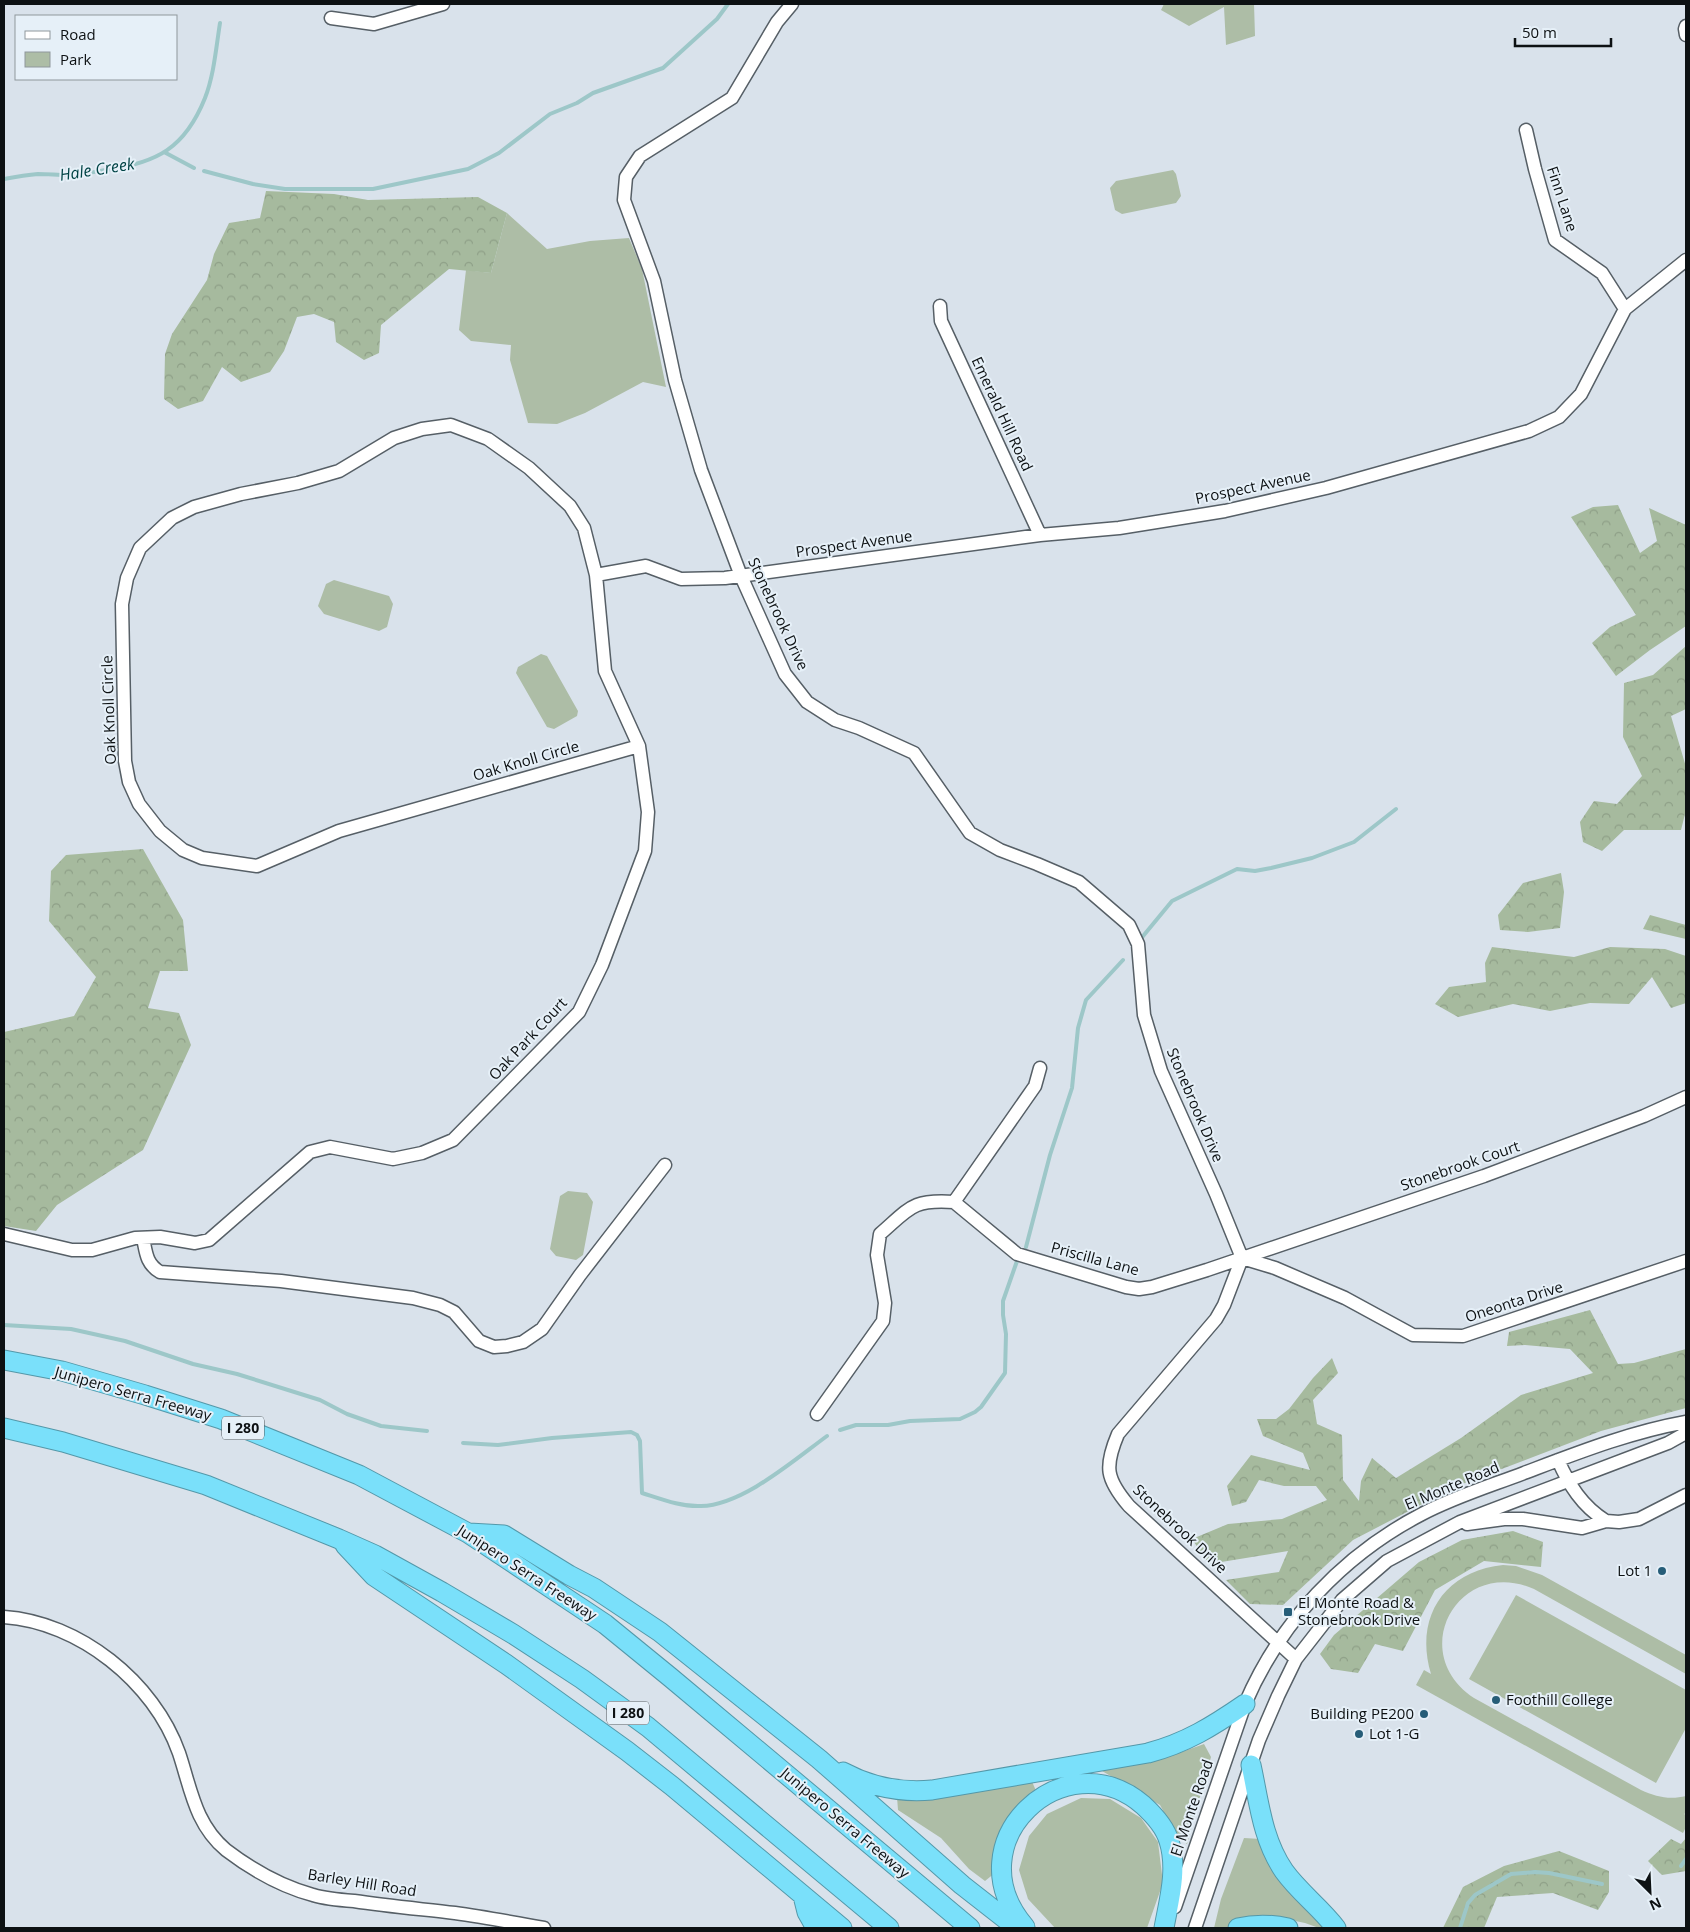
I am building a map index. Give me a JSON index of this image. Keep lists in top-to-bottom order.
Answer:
{
  "streets": {
    "highway": ["Junipero Serra Freeway", "I 280"],
    "street": [
      "Finn Lane",
      "Emerald Hill Road",
      "Prospect Avenue",
      "Stonebrook Drive",
      "Oak Knoll Circle",
      "Oak Park Court",
      "Stonebrook Court",
      "Priscilla Lane",
      "Oneonta Drive",
      "El Monte Road",
      "Barley Hill Road"
    ]
  },
  "crossings": [
    ["Finn Lane", "Prospect Avenue"],
    ["Emerald Hill Road", "Prospect Avenue"],
    ["Prospect Avenue", "Stonebrook Drive"],
    ["Stonebrook Drive", "Stonebrook Court"],
    ["Stonebrook Drive", "Priscilla Lane"],
    ["Stonebrook Drive", "Oneonta Drive"],
    ["Stonebrook Drive", "El Monte Road"],
    ["Oak Knoll Circle", "Oak Park Court"],
    ["Stonebrook Court", "Priscilla Lane"],
    ["Stonebrook Court", "Oneonta Drive"],
    ["Priscilla Lane", "Oneonta Drive"]
  ],
  "water": ["Hale Creek"],
  "places": {
    "other": [
      "Lot 1",
      "Foothill College",
      "Building PE200",
      "Lot 1-G"
    ],
    "transit": ["El Monte Road & Stonebrook Drive"]
  },
  "legend": ["Road", "Park"],
  "scale_bar": "50 m",
  "north": "bottom right"
}
